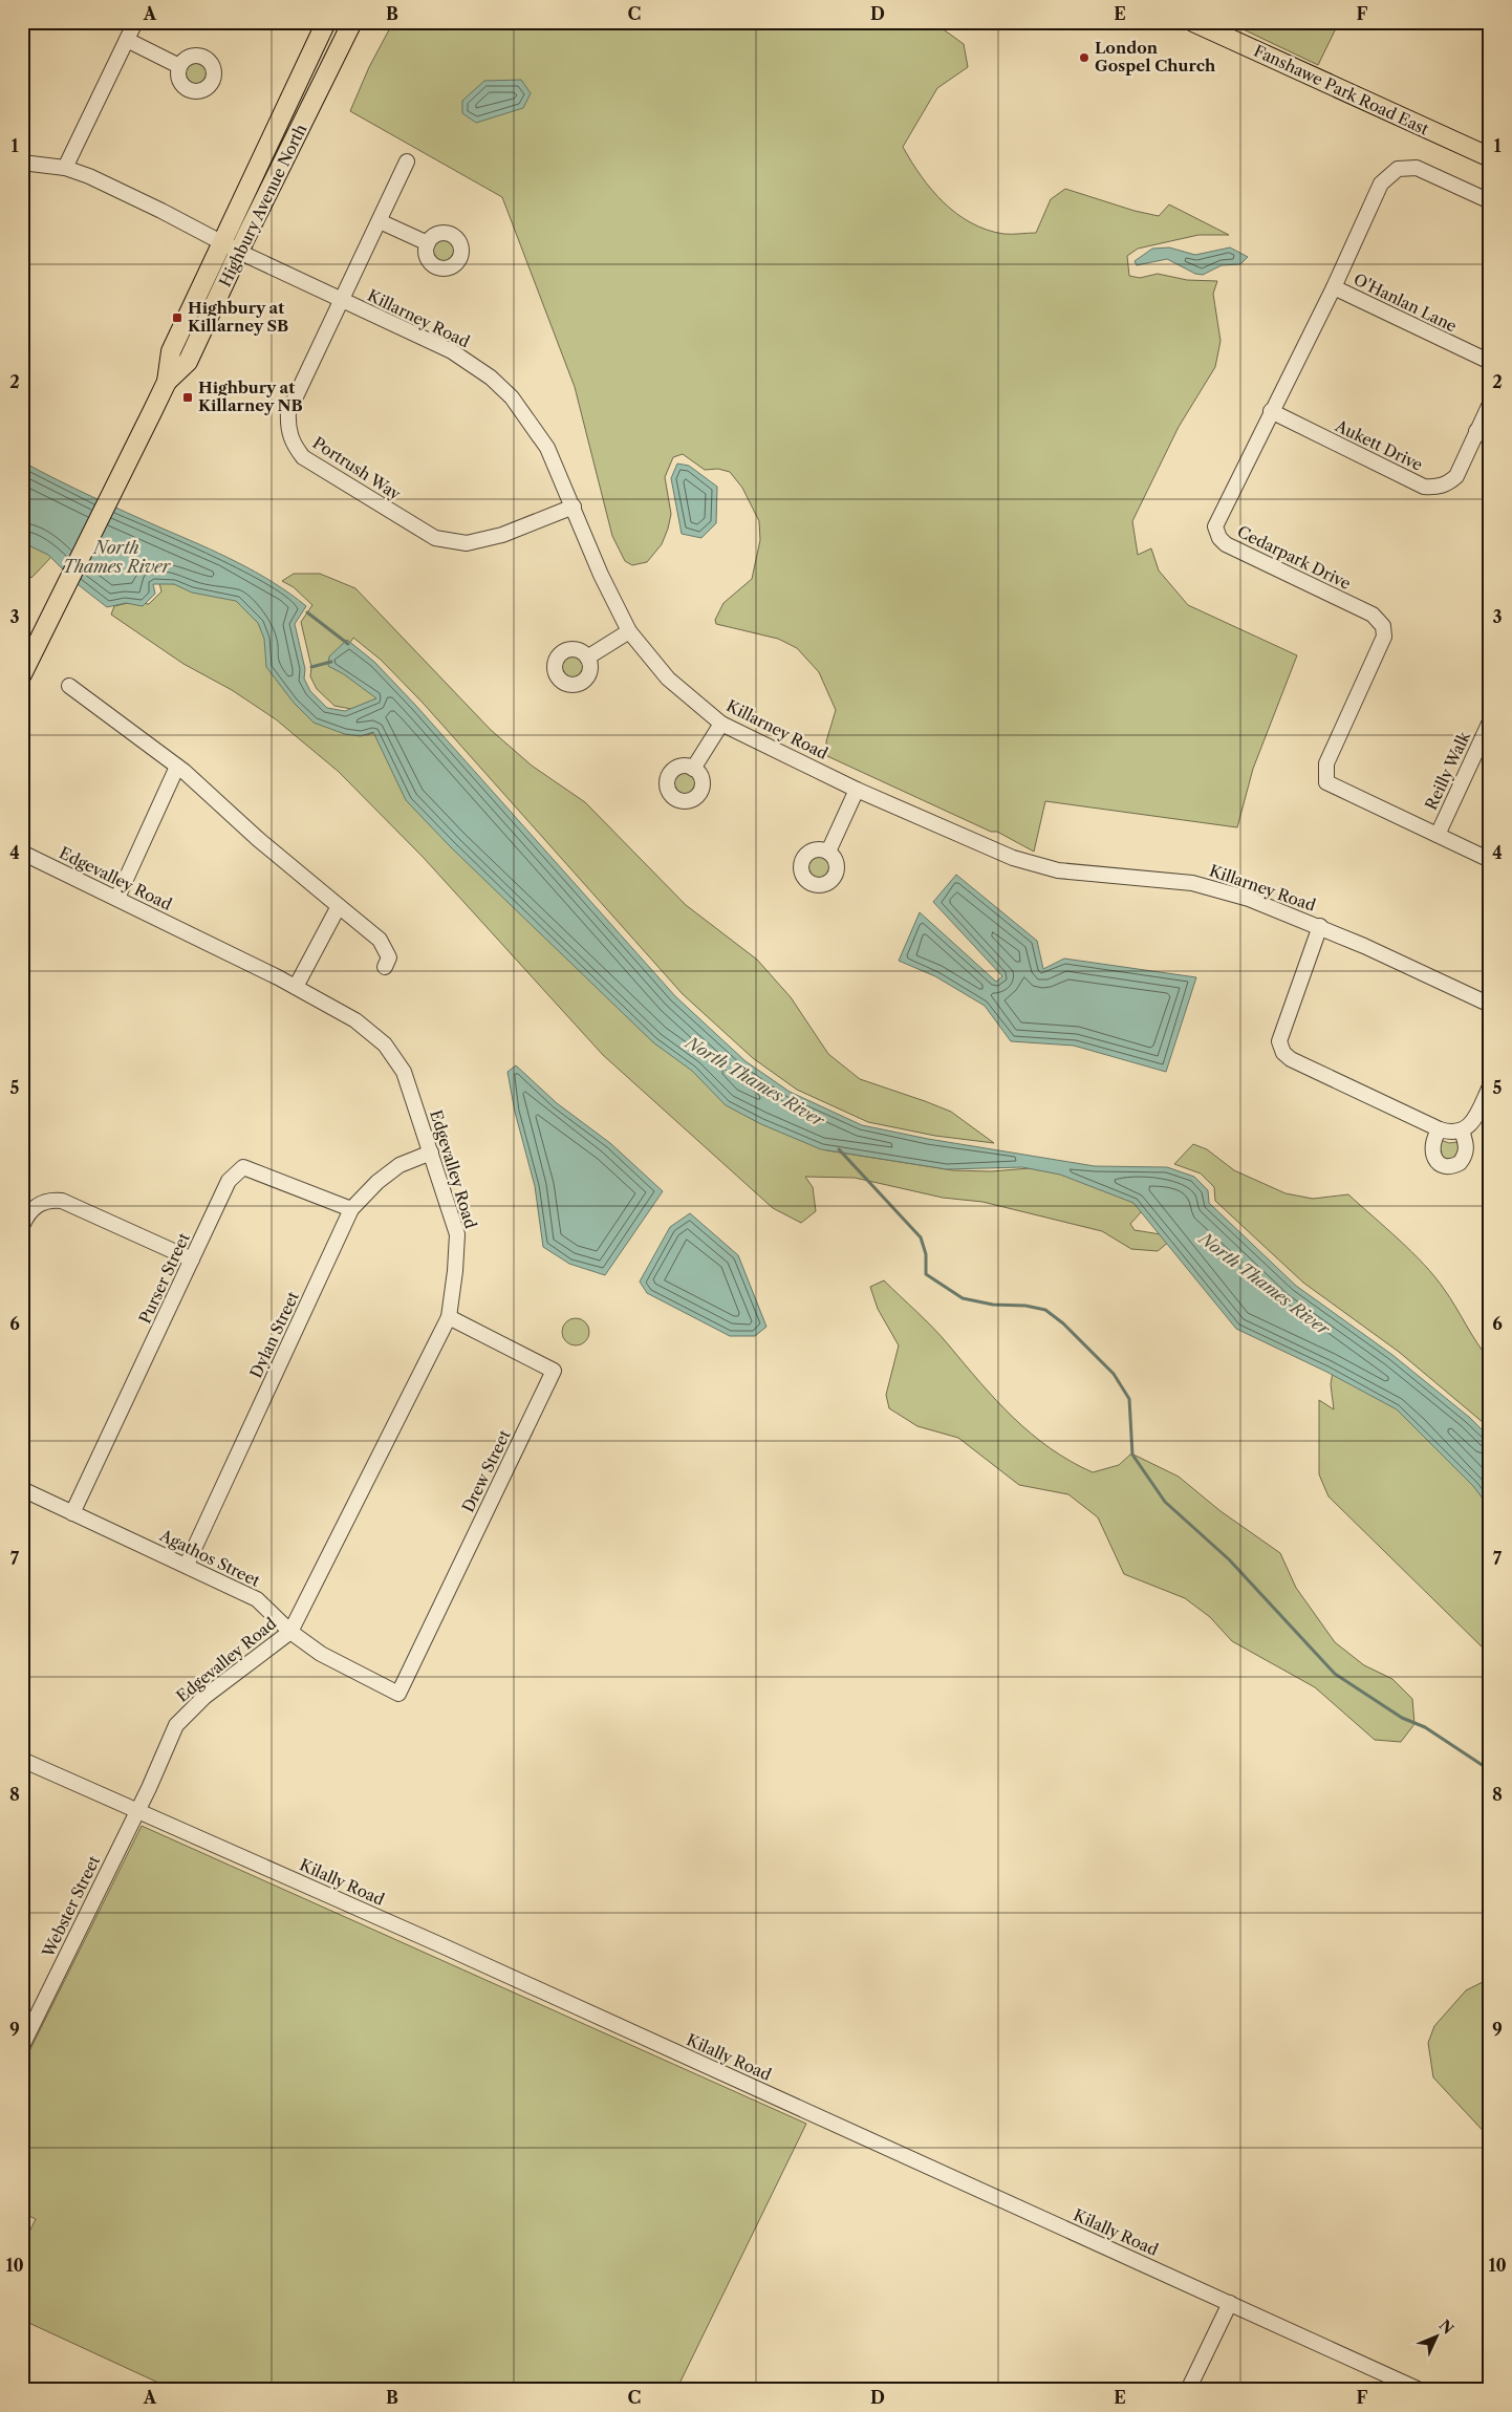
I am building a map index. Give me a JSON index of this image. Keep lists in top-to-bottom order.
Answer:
{
  "streets": {
    "main road": ["Fanshawe Park Road East", "Highbury Avenue North"],
    "street": [
      "O'Hanlan Lane",
      "Killarney Road",
      "Aukett Drive",
      "Portrush Way",
      "Cedarpark Drive",
      "Reilly Walk",
      "Edgevalley Road",
      "Purser Street",
      "Dylan Street",
      "Drew Street",
      "Agathos Street",
      "Kilally Road",
      "Webster Street"
    ]
  },
  "crossings": [
    ["Highbury Avenue North", "Killarney Road"],
    ["O'Hanlan Lane", "Cedarpark Drive"],
    ["Killarney Road", "Portrush Way"],
    ["Aukett Drive", "Cedarpark Drive"],
    ["Cedarpark Drive", "Reilly Walk"],
    ["Edgevalley Road", "Dylan Street"],
    ["Edgevalley Road", "Drew Street"],
    ["Edgevalley Road", "Agathos Street"],
    ["Edgevalley Road", "Kilally Road"],
    ["Edgevalley Road", "Webster Street"],
    ["Purser Street", "Dylan Street"],
    ["Purser Street", "Agathos Street"],
    ["Dylan Street", "Agathos Street"],
    ["Drew Street", "Agathos Street"],
    ["Kilally Road", "Webster Street"]
  ],
  "water": ["North Thames River"],
  "places": {
    "other": ["London Gospel Church"],
    "transit": ["Highbury at Killarney SB", "Highbury at Killarney NB"]
  },
  "north": "top right",
  "grid": {
    "columns": [
      "A",
      "B",
      "C",
      "D",
      "E",
      "F"
    ],
    "rows": [
      "1",
      "2",
      "3",
      "4",
      "5",
      "6",
      "7",
      "8",
      "9",
      "10"
    ]
  }
}
